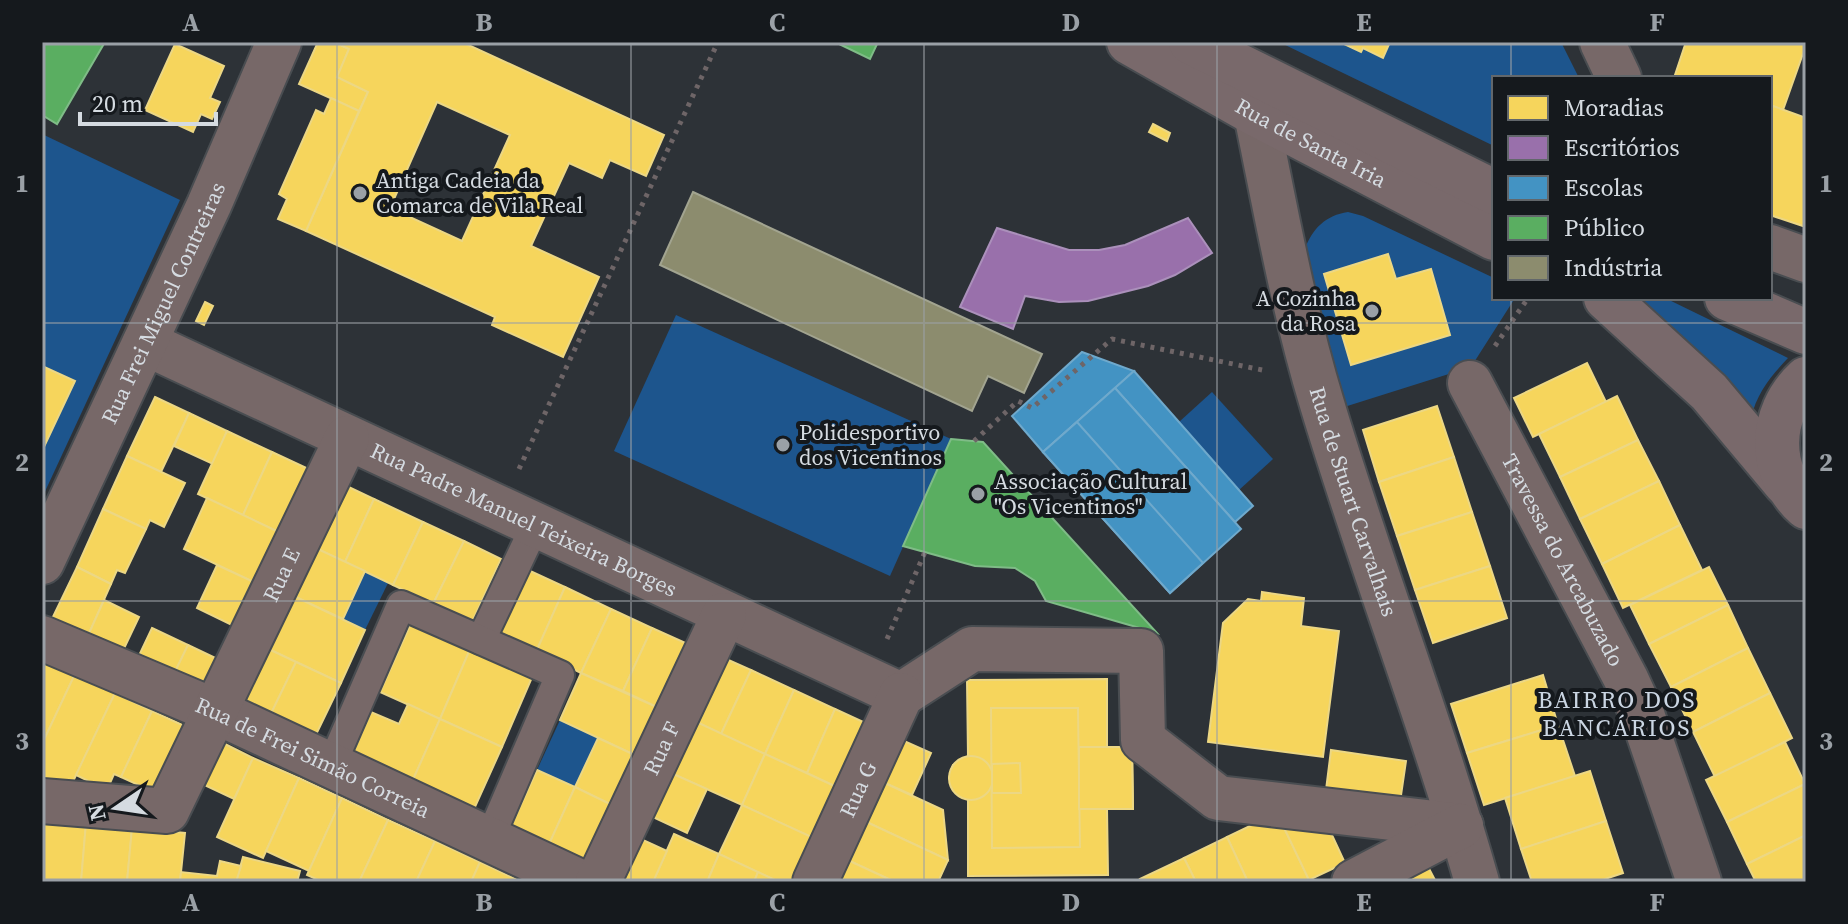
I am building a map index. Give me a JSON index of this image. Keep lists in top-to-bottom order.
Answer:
{
  "streets": {
    "main road": ["Rua de Santa Iria"],
    "street": [
      "Rua Frei Miguel Contreiras",
      "Rua de Stuart Carvalhais",
      "Rua Padre Manuel Teixeira Borges",
      "Travessa do Arcabuzado",
      "Rua E",
      "Rua F",
      "Rua de Frei Simão Correia",
      "Rua G"
    ]
  },
  "crossings": [
    ["Rua de Santa Iria", "Rua de Stuart Carvalhais"],
    ["Rua Frei Miguel Contreiras", "Rua Padre Manuel Teixeira Borges"],
    ["Rua Padre Manuel Teixeira Borges", "Rua E"],
    ["Rua Padre Manuel Teixeira Borges", "Rua F"],
    ["Rua Padre Manuel Teixeira Borges", "Rua G"],
    ["Rua E", "Rua de Frei Simão Correia"]
  ],
  "districts": ["BAIRRO DOS BANCÁRIOS"],
  "places": [
    "Antiga Cadeia da Comarca de Vila Real",
    "A Cozinha da Rosa",
    "Polidesportivo dos Vicentinos",
    "Associação Cultural \"Os Vicentinos\""
  ],
  "legend": [
    "Moradias",
    "Escritórios",
    "Escolas",
    "Público",
    "Indústria"
  ],
  "scale_bar": "20 m",
  "north": "left",
  "grid": {
    "columns": [
      "A",
      "B",
      "C",
      "D",
      "E",
      "F"
    ],
    "rows": ["1", "2", "3"]
  }
}
